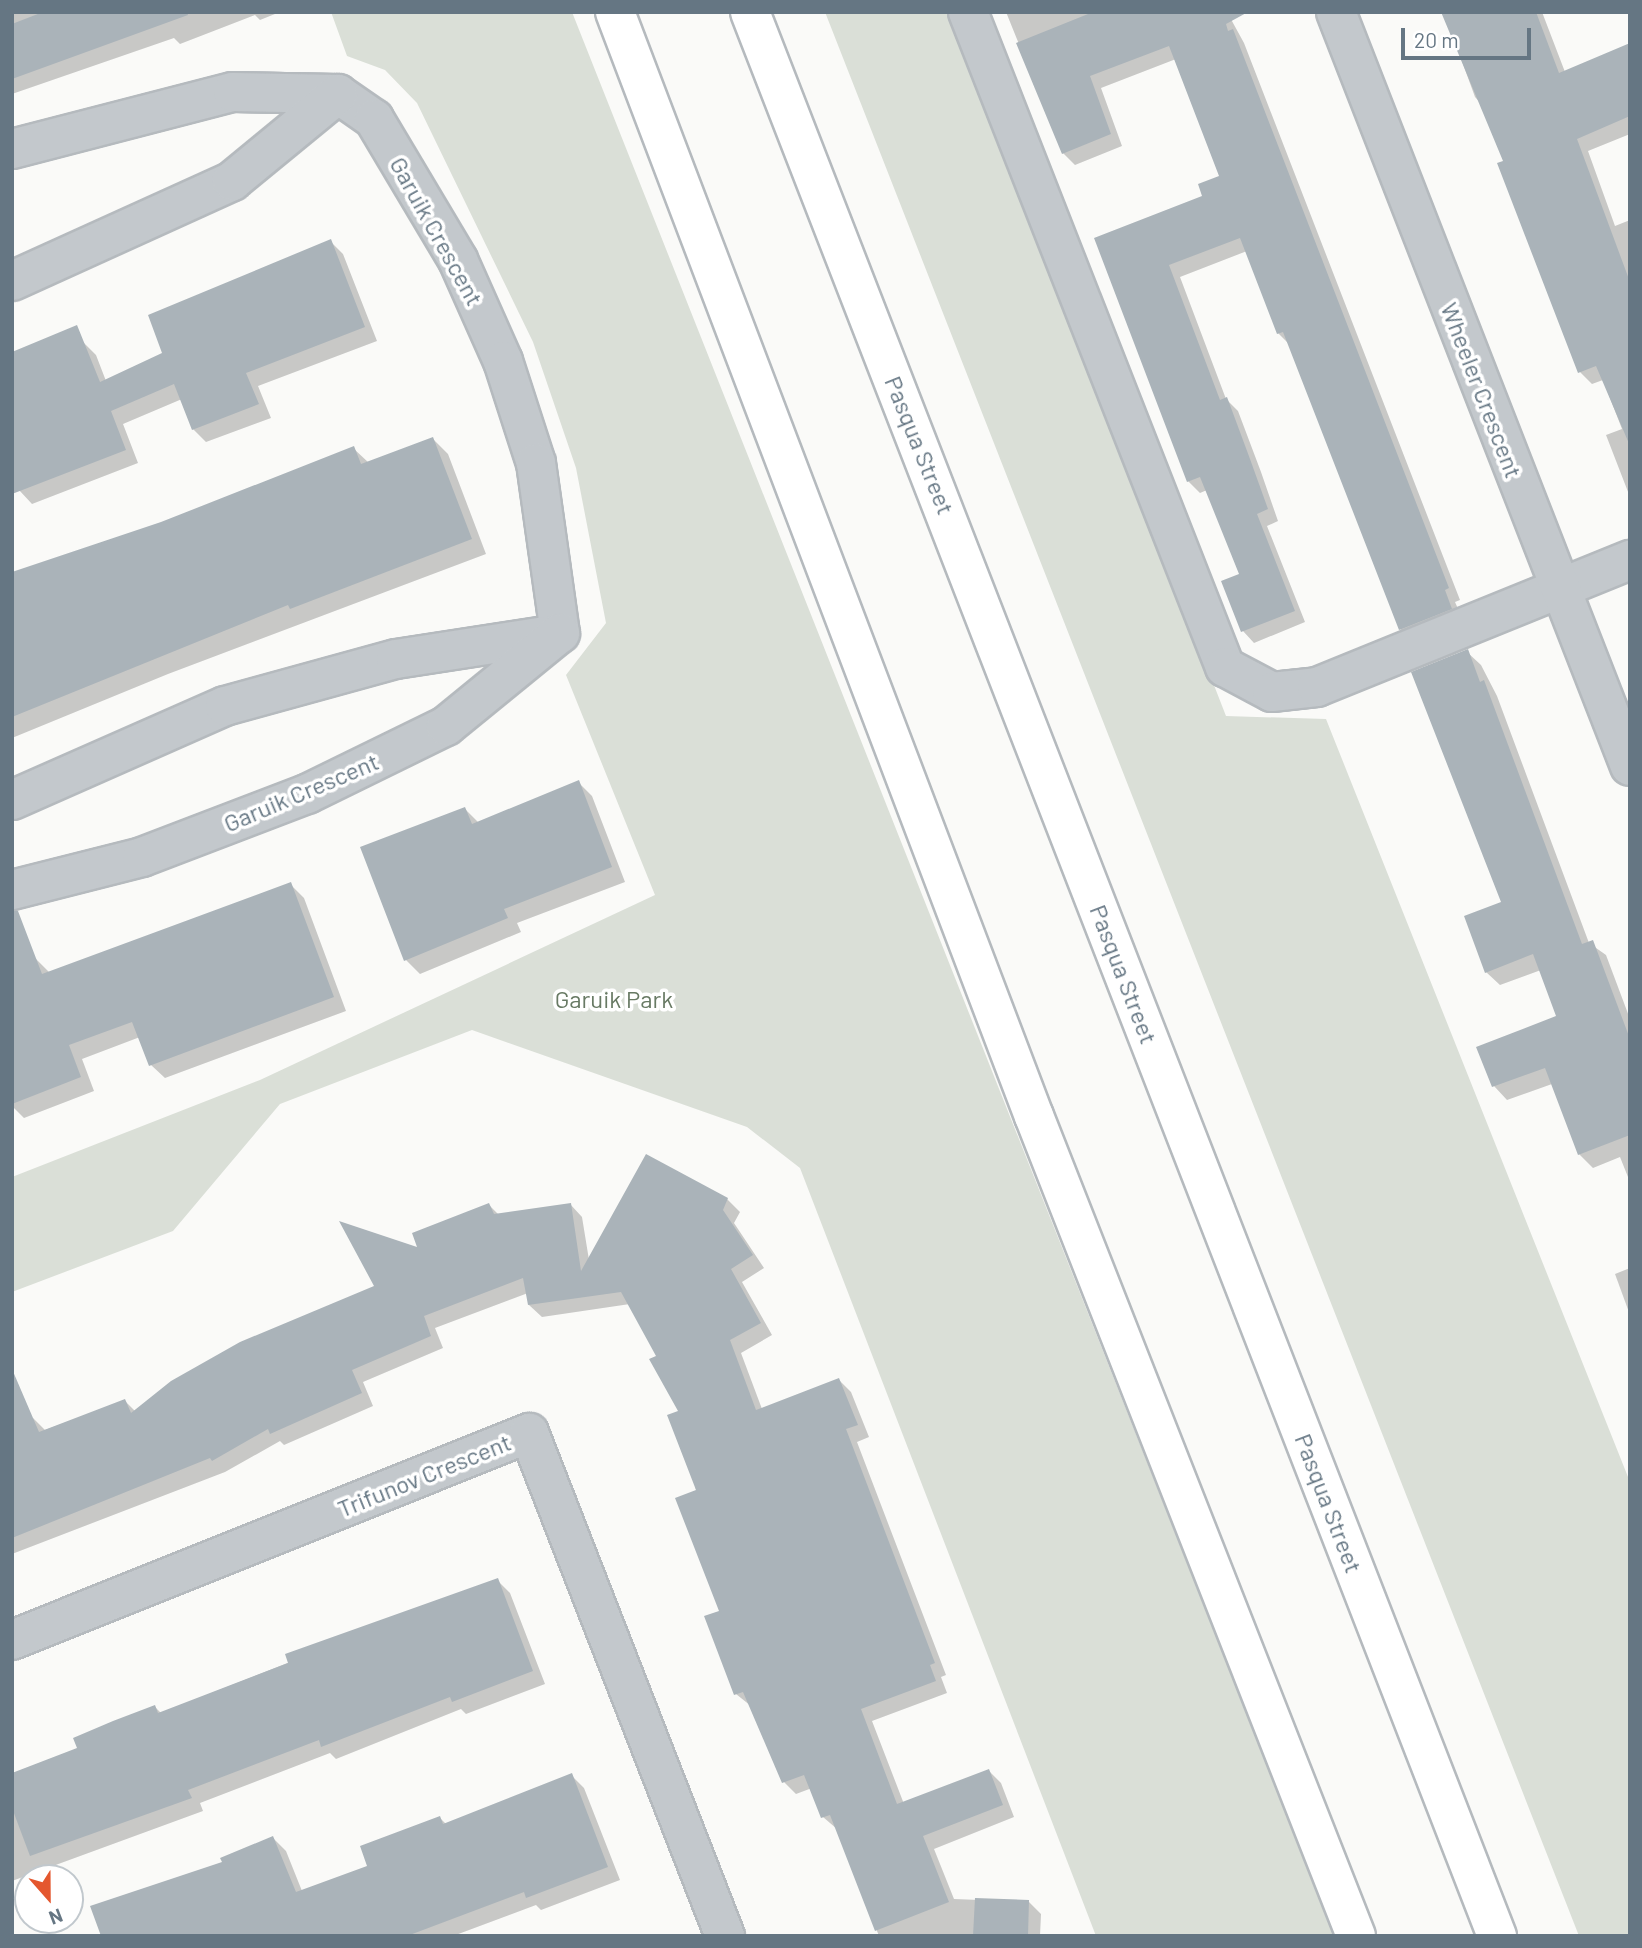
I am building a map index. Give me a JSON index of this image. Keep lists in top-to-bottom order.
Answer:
{
  "streets": {
    "main road": ["Pasqua Street"],
    "street": ["Garuik Crescent", "Wheeler Crescent", "Trifunov Crescent"]
  },
  "parks": ["Garuik Park"],
  "scale_bar": "20 m",
  "north": "bottom"
}
